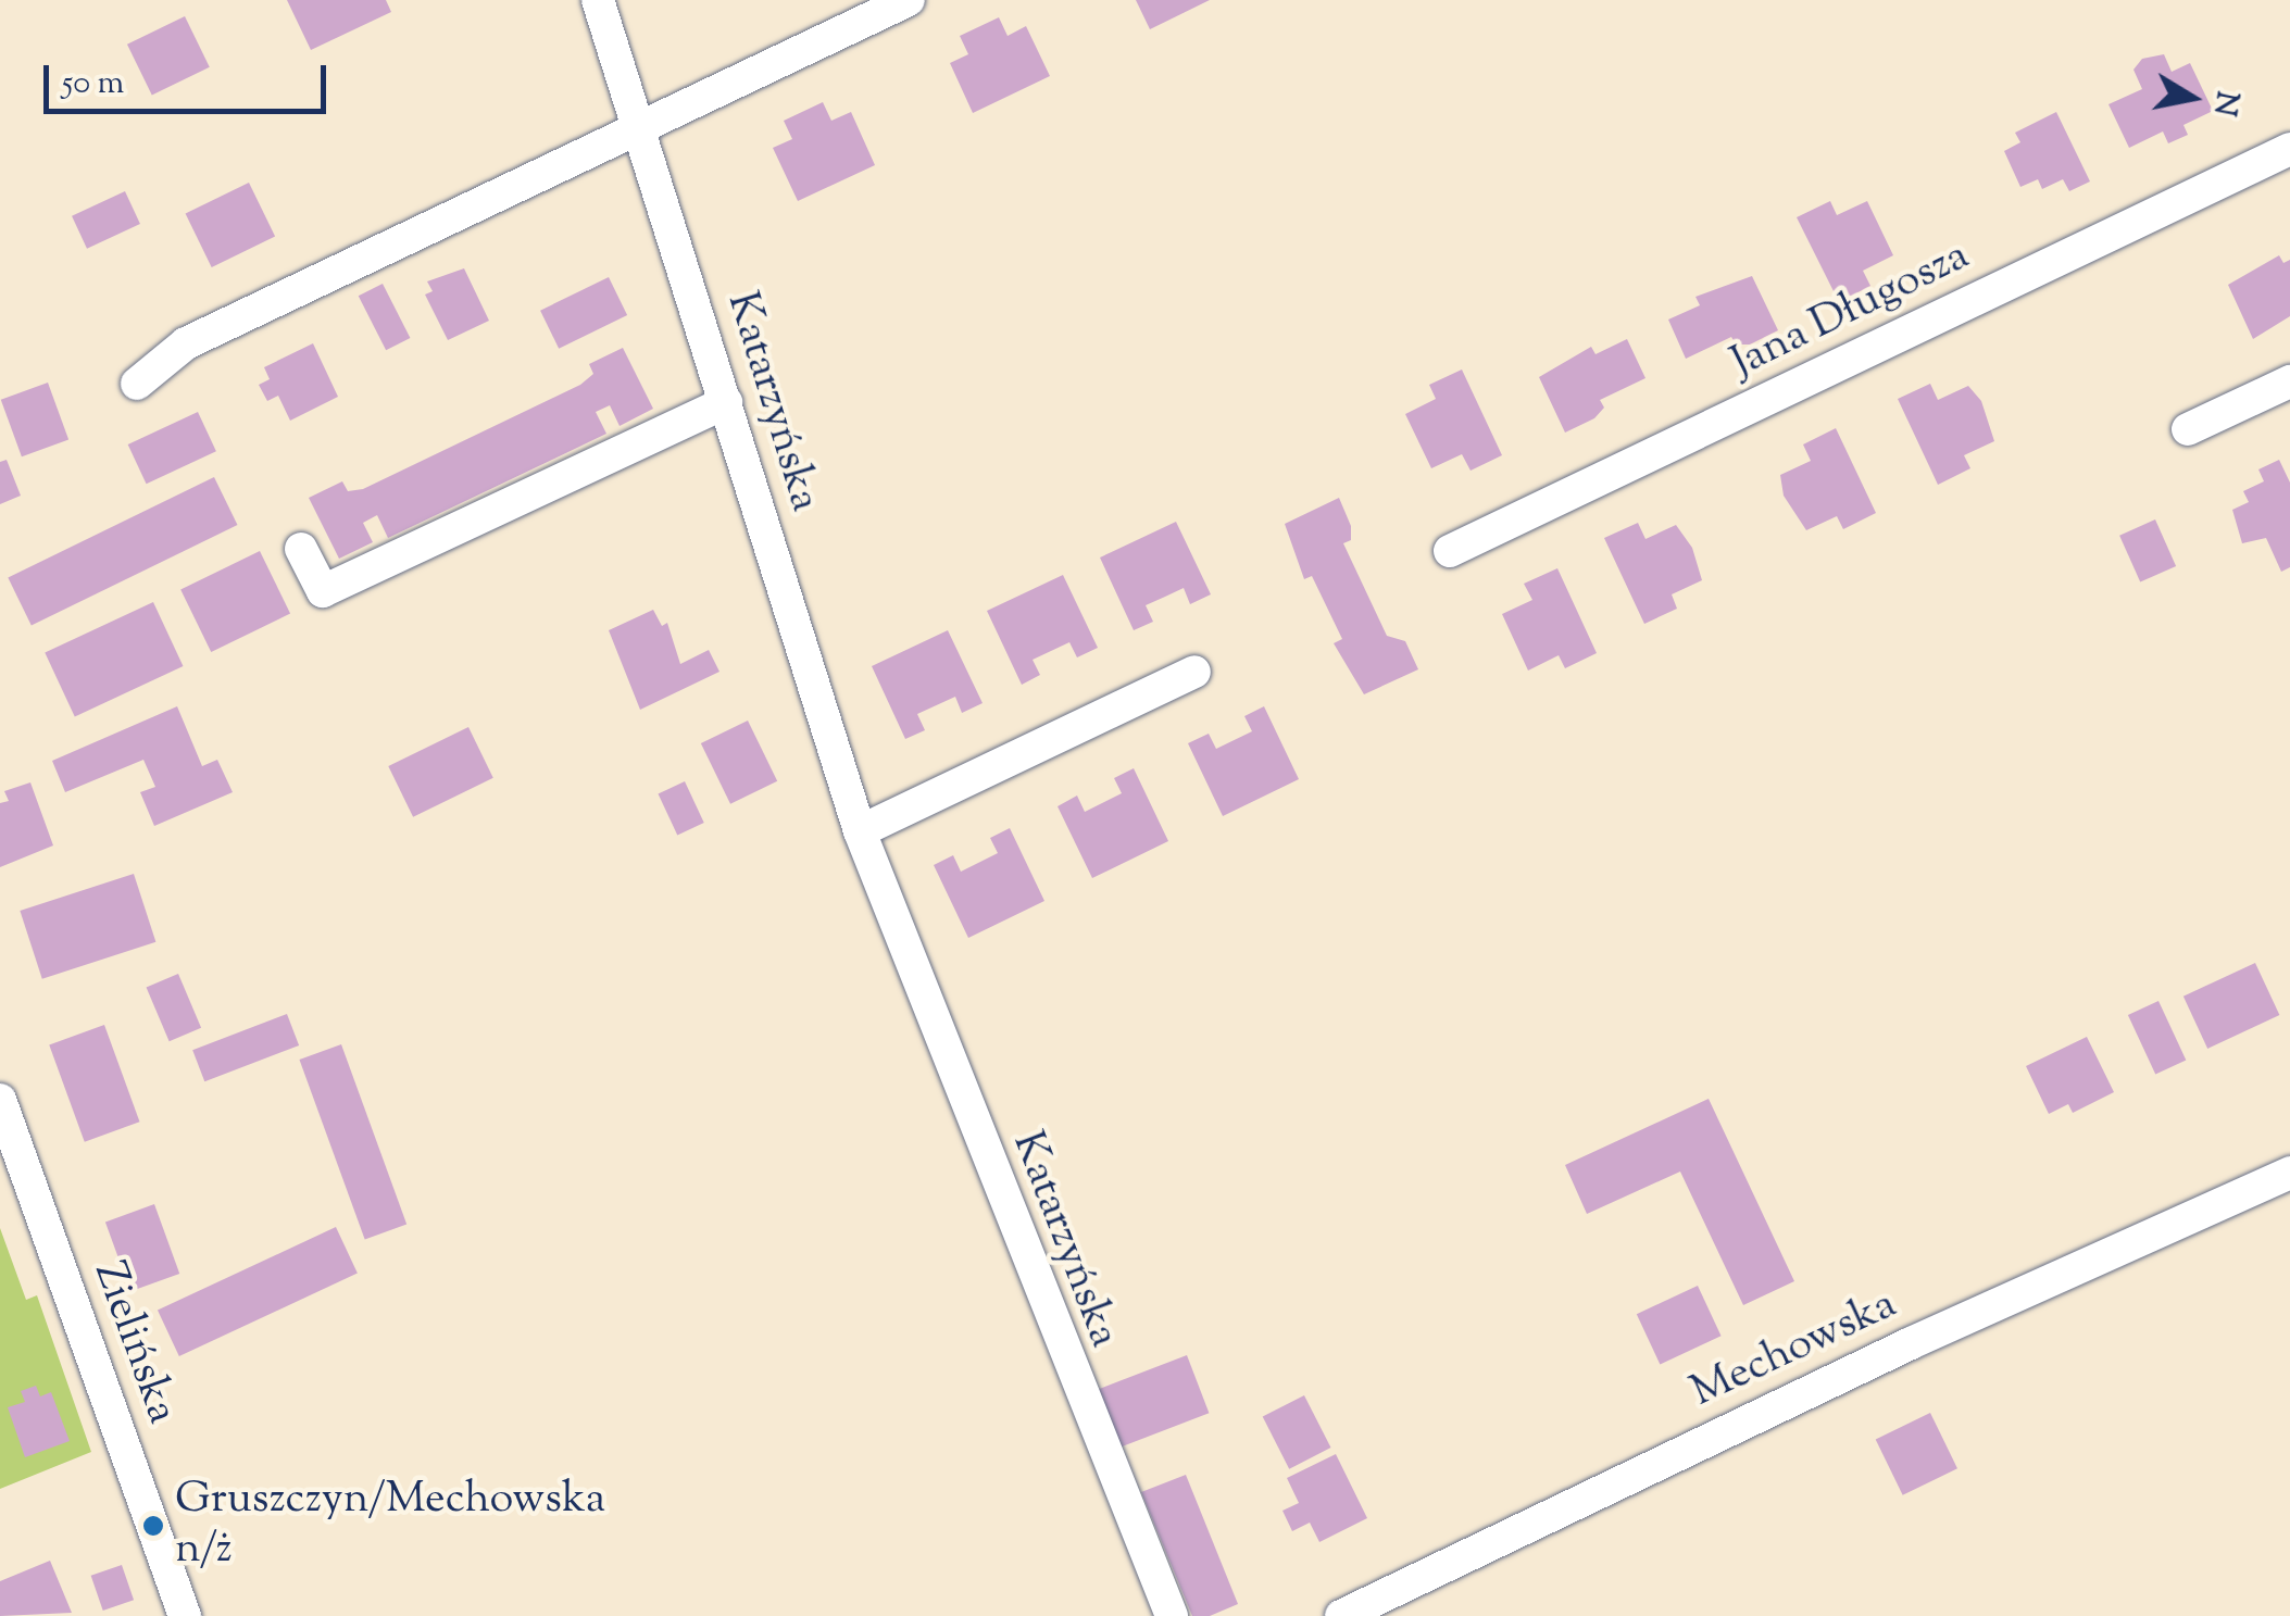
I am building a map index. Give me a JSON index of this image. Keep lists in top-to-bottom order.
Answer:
{
  "streets": {
    "street": [
      "Jana Długosza",
      "Katarzyńska",
      "Zielińska",
      "Mechowska"
    ]
  },
  "places": ["Gruszczyn/Mechowska n/ż"],
  "scale_bar": "50 m",
  "north": "right"
}
